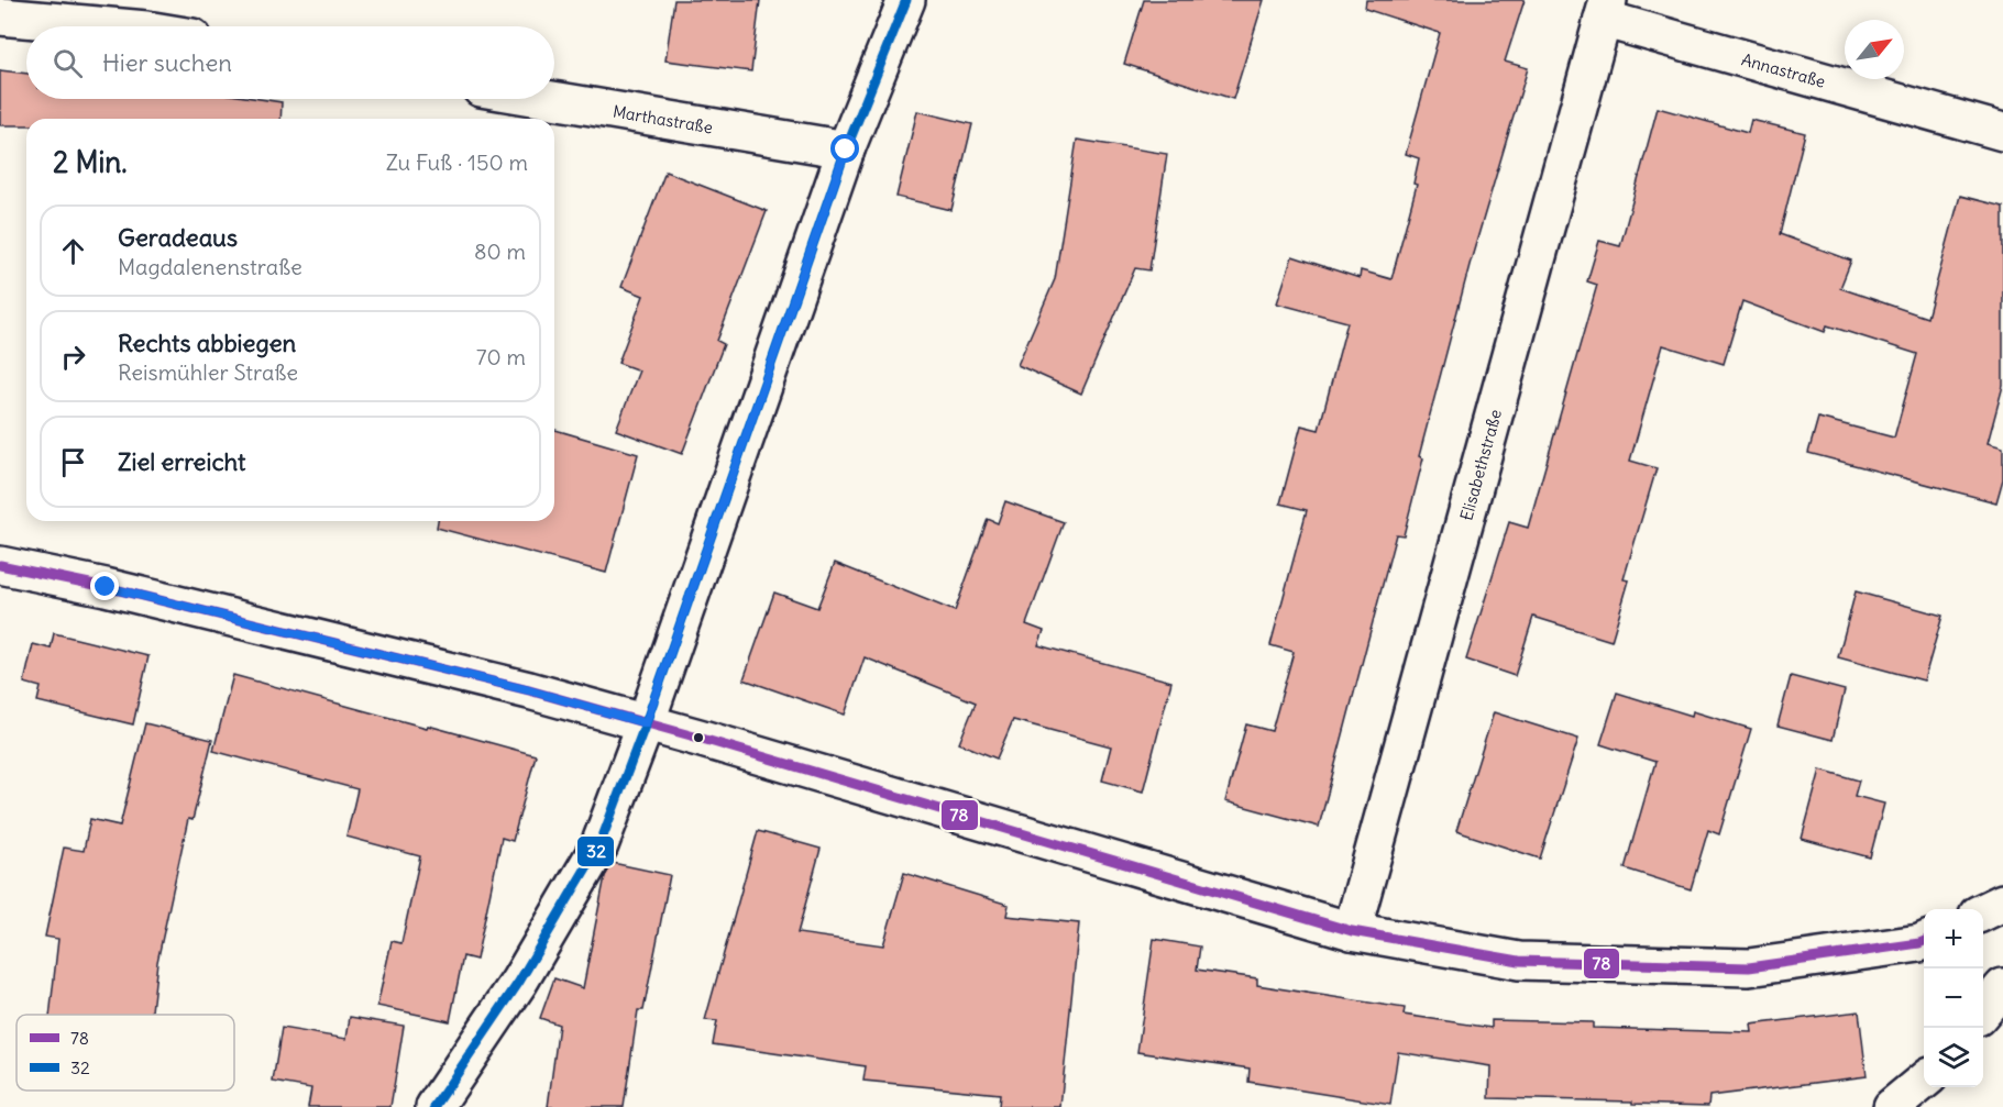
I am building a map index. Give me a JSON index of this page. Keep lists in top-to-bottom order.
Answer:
{
  "streets": {
    "street": ["Annastraße", "Marthastraße", "Elisabethstraße"]
  },
  "crossings": [
    ["Annastraße", "Elisabethstraße"]
  ],
  "lines": ["transit line 32", "transit line 78"],
  "legend": ["78", "32"],
  "north": "top right",
  "page": {
    "search": "Hier suchen",
    "heading": ["2 Min.", "Zu Fuß · 150 m"],
    "list": [
      ["Geradeaus", "Magdalenenstraße", "80 m"],
      ["Rechts abbiegen", "Reismühler Straße", "70 m"],
      "Ziel erreicht"
    ],
    "map_buttons": ["+", "−"]
  }
}
